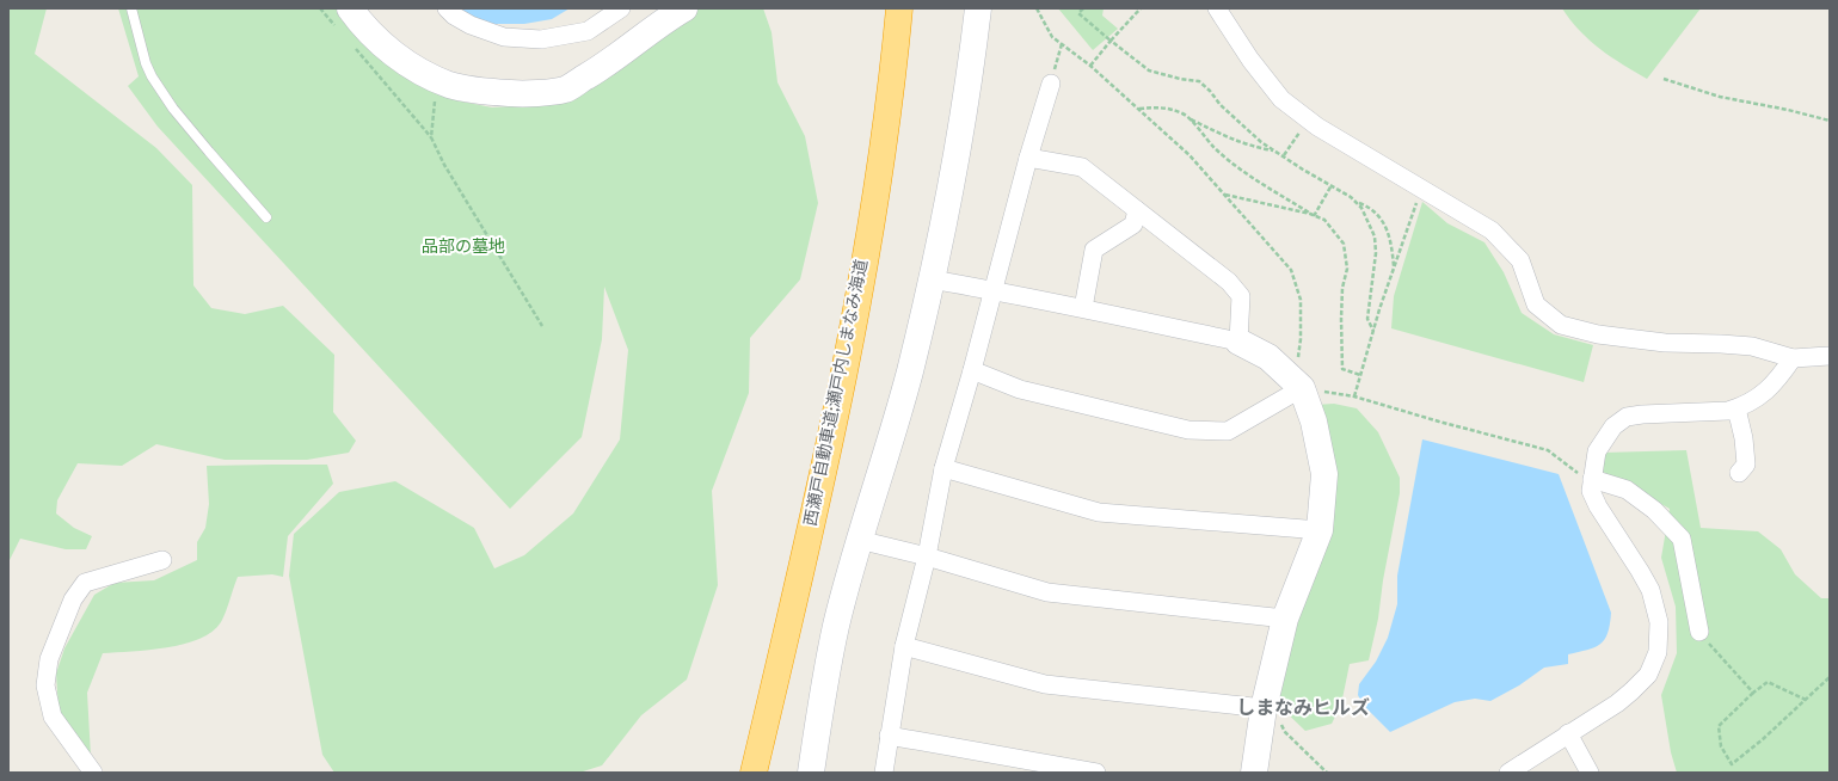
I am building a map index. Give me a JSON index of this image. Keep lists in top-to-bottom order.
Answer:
{
  "streets": {
    "highway": ["西瀬戸自動車道;瀬戸内しまなみ海道"]
  },
  "districts": ["しまなみヒルズ"],
  "parks": ["品部の墓地"]
}
